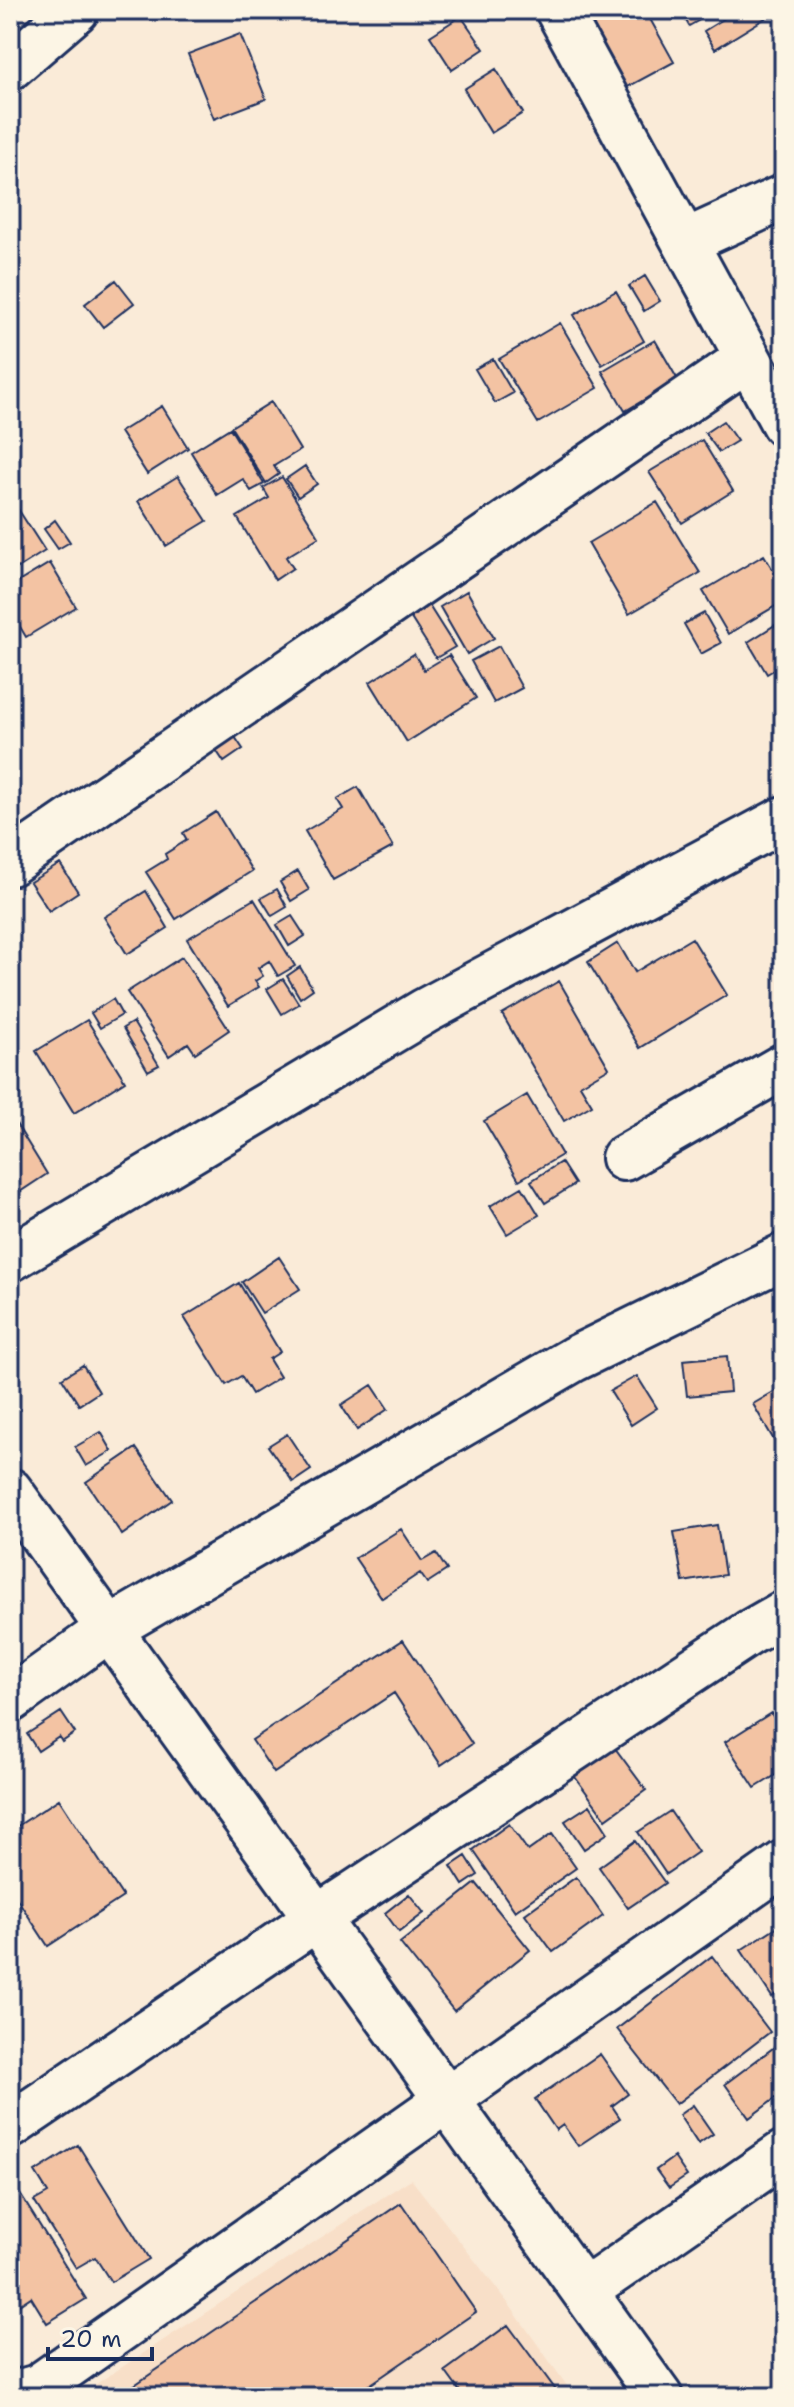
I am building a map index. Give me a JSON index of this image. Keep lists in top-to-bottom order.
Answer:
{
  "scale_bar": "20 m"
}
